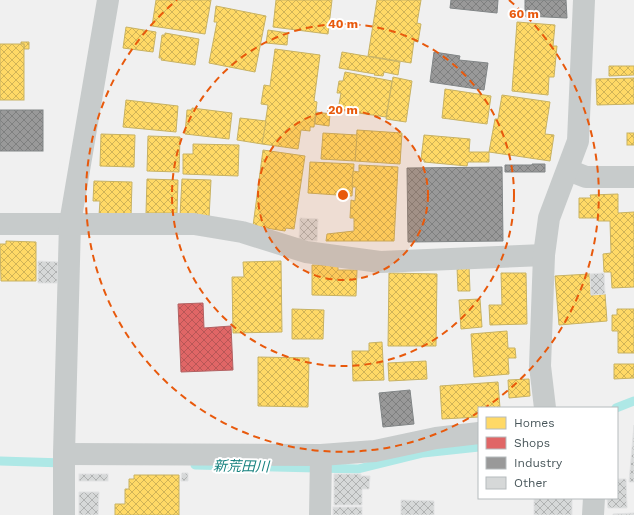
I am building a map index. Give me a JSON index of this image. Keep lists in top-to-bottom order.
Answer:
{
  "water": ["新荒田川"],
  "legend": [
    "Homes",
    "Shops",
    "Industry",
    "Other"
  ],
  "rings": ["60 m", "40 m", "20 m"]
}
